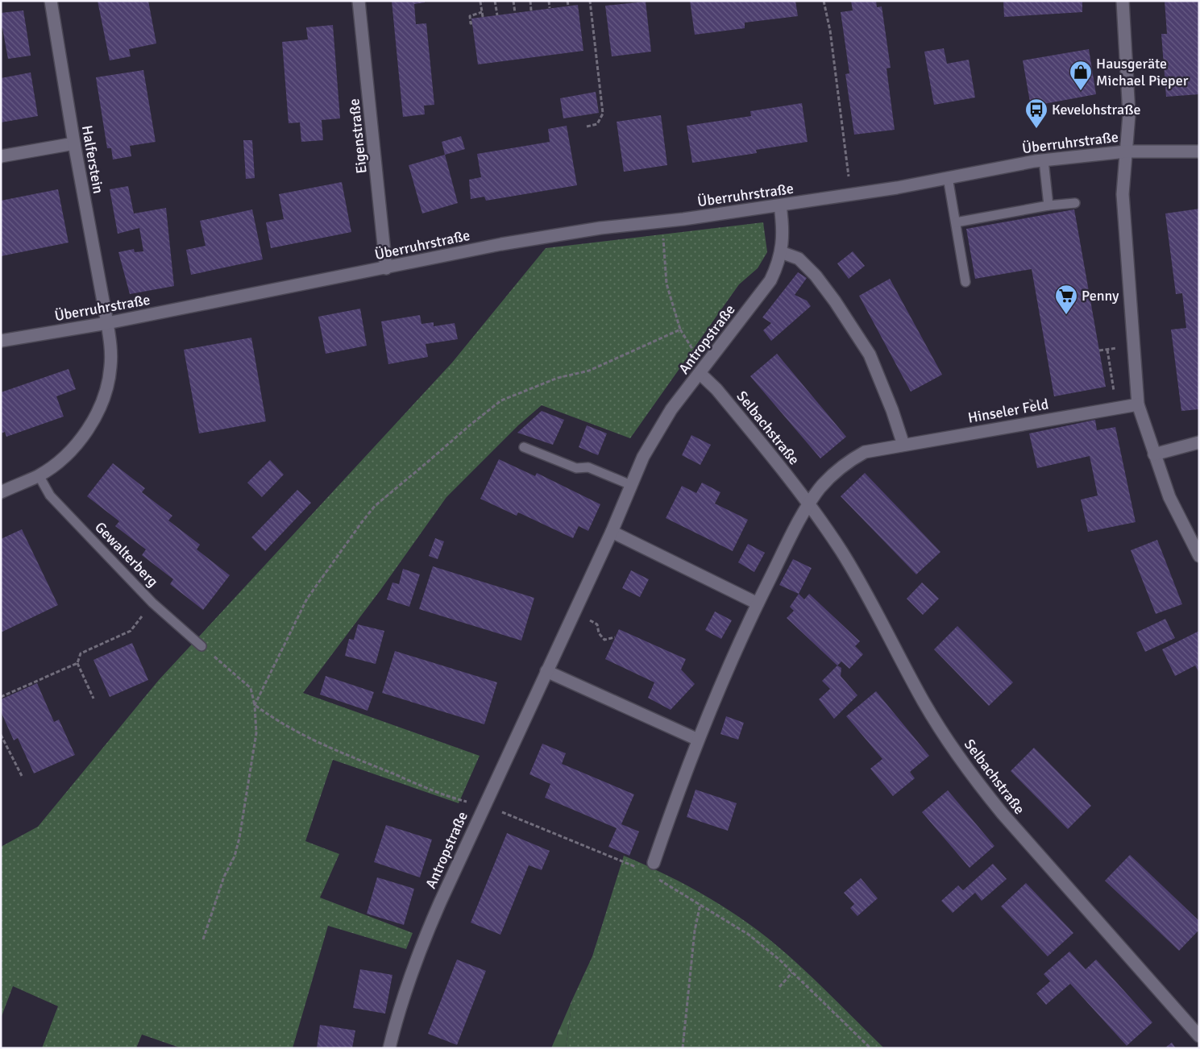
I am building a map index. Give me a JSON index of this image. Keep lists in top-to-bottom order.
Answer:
{
  "streets": {
    "street": [
      "Eigenstraße",
      "Überruhrstraße",
      "Halferstein",
      "Antropstraße",
      "Hinseler Feld",
      "Selbachstraße"
    ],
    "lane": ["Gewalterberg"]
  },
  "crossings": [
    ["Eigenstraße", "Überruhrstraße"],
    ["Überruhrstraße", "Halferstein"],
    ["Überruhrstraße", "Antropstraße"],
    ["Antropstraße", "Selbachstraße"],
    ["Hinseler Feld", "Selbachstraße"]
  ],
  "places": {
    "shop": ["Hausgeräte Michael Pieper"],
    "bus stop": ["Kevelohstraße"],
    "supermarket": ["Penny"]
  }
}
